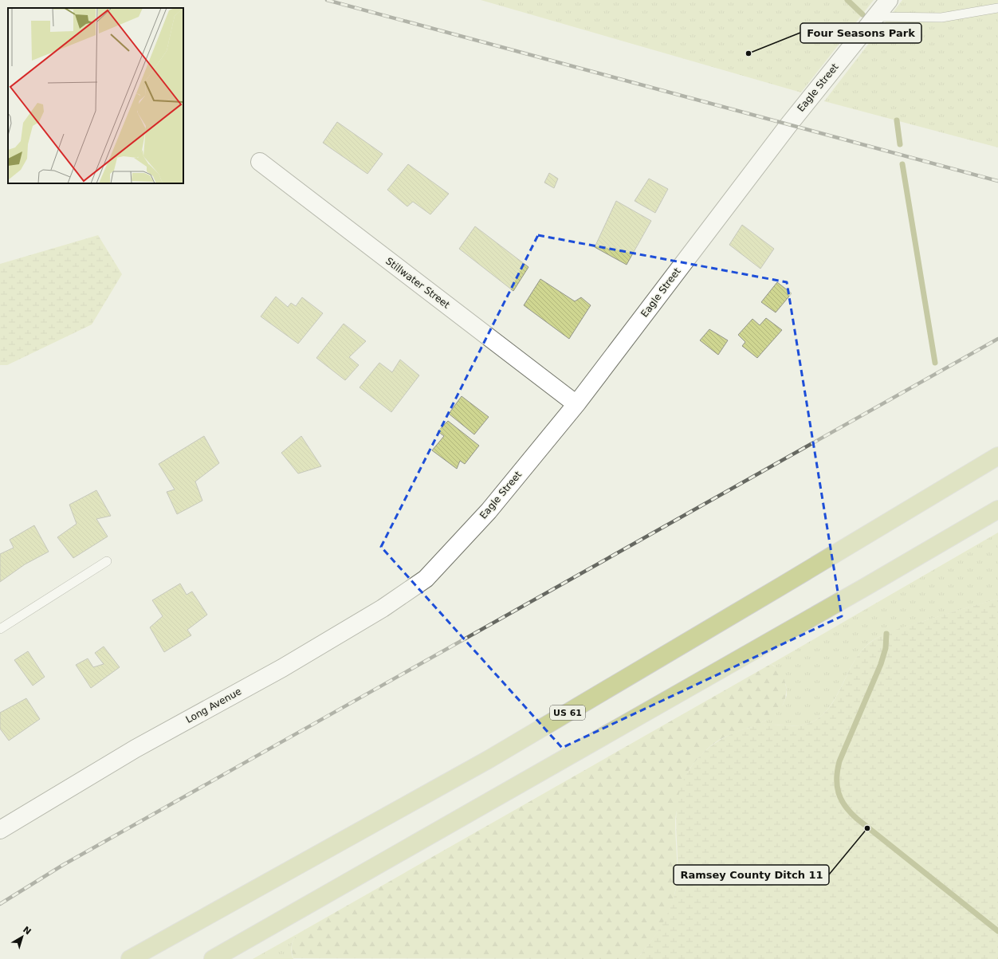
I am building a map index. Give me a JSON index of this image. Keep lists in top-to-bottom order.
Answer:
{
  "streets": {
    "main road": ["US 61"],
    "street": ["Eagle Street", "Stillwater Street", "Long Avenue"]
  },
  "crossings": [
    ["Eagle Street", "Stillwater Street"],
    ["Eagle Street", "Long Avenue"]
  ],
  "places": ["Four Seasons Park", "Ramsey County Ditch 11"],
  "north": "top right"
}
